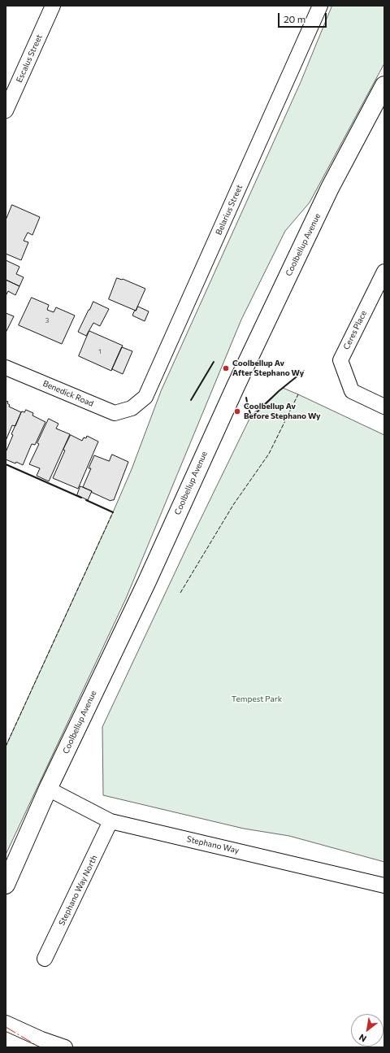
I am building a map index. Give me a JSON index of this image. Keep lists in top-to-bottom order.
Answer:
{
  "streets": {
    "street": [
      "Escalus Street",
      "Belarius Street",
      "Coolbellup Avenue",
      "Ceres Place",
      "Benedick Road",
      "Stephano Way",
      "Stephano Way North"
    ]
  },
  "crossings": [
    ["Belarius Street", "Benedick Road"],
    ["Coolbellup Avenue", "Stephano Way"],
    ["Stephano Way", "Stephano Way North"]
  ],
  "parks": ["Tempest Park"],
  "places": ["Coolbellup Av After Stephano Wy", "Coolbellup Av Before Stephano Wy"],
  "house_numbers": ["3", "1"],
  "scale_bar": "20 m",
  "north": "bottom left"
}
